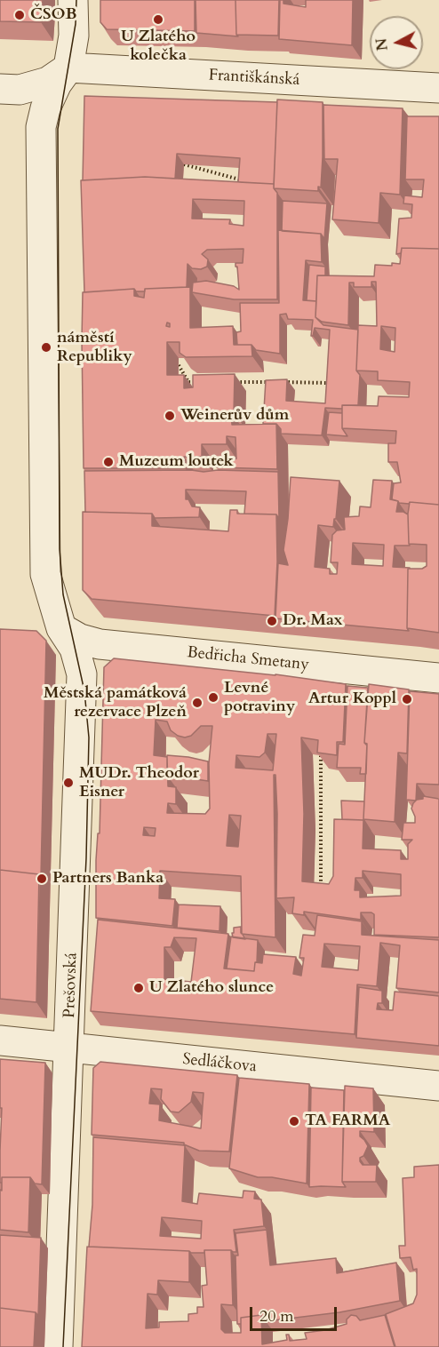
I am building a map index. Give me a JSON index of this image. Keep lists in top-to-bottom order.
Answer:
{
  "streets": {
    "street": [
      "Františkánská",
      "Bedřicha Smetany",
      "Prešovská",
      "Sedláčkova"
    ]
  },
  "crossings": [
    ["Bedřicha Smetany", "Prešovská"],
    ["Prešovská", "Sedláčkova"]
  ],
  "places": [
    "ČSOB",
    "U Zlatého kolečka",
    "náměstí Republiky",
    "Weinerův dům",
    "Muzeum loutek",
    "Dr. Max",
    "Levné potraviny",
    "Artur Koppl",
    "Městská památková rezervace Plzeň",
    "MUDr. Theodor Eisner",
    "Partners Banka",
    "U Zlatého slunce",
    "TA FARMA"
  ],
  "scale_bar": "20 m",
  "north": "left"
}
